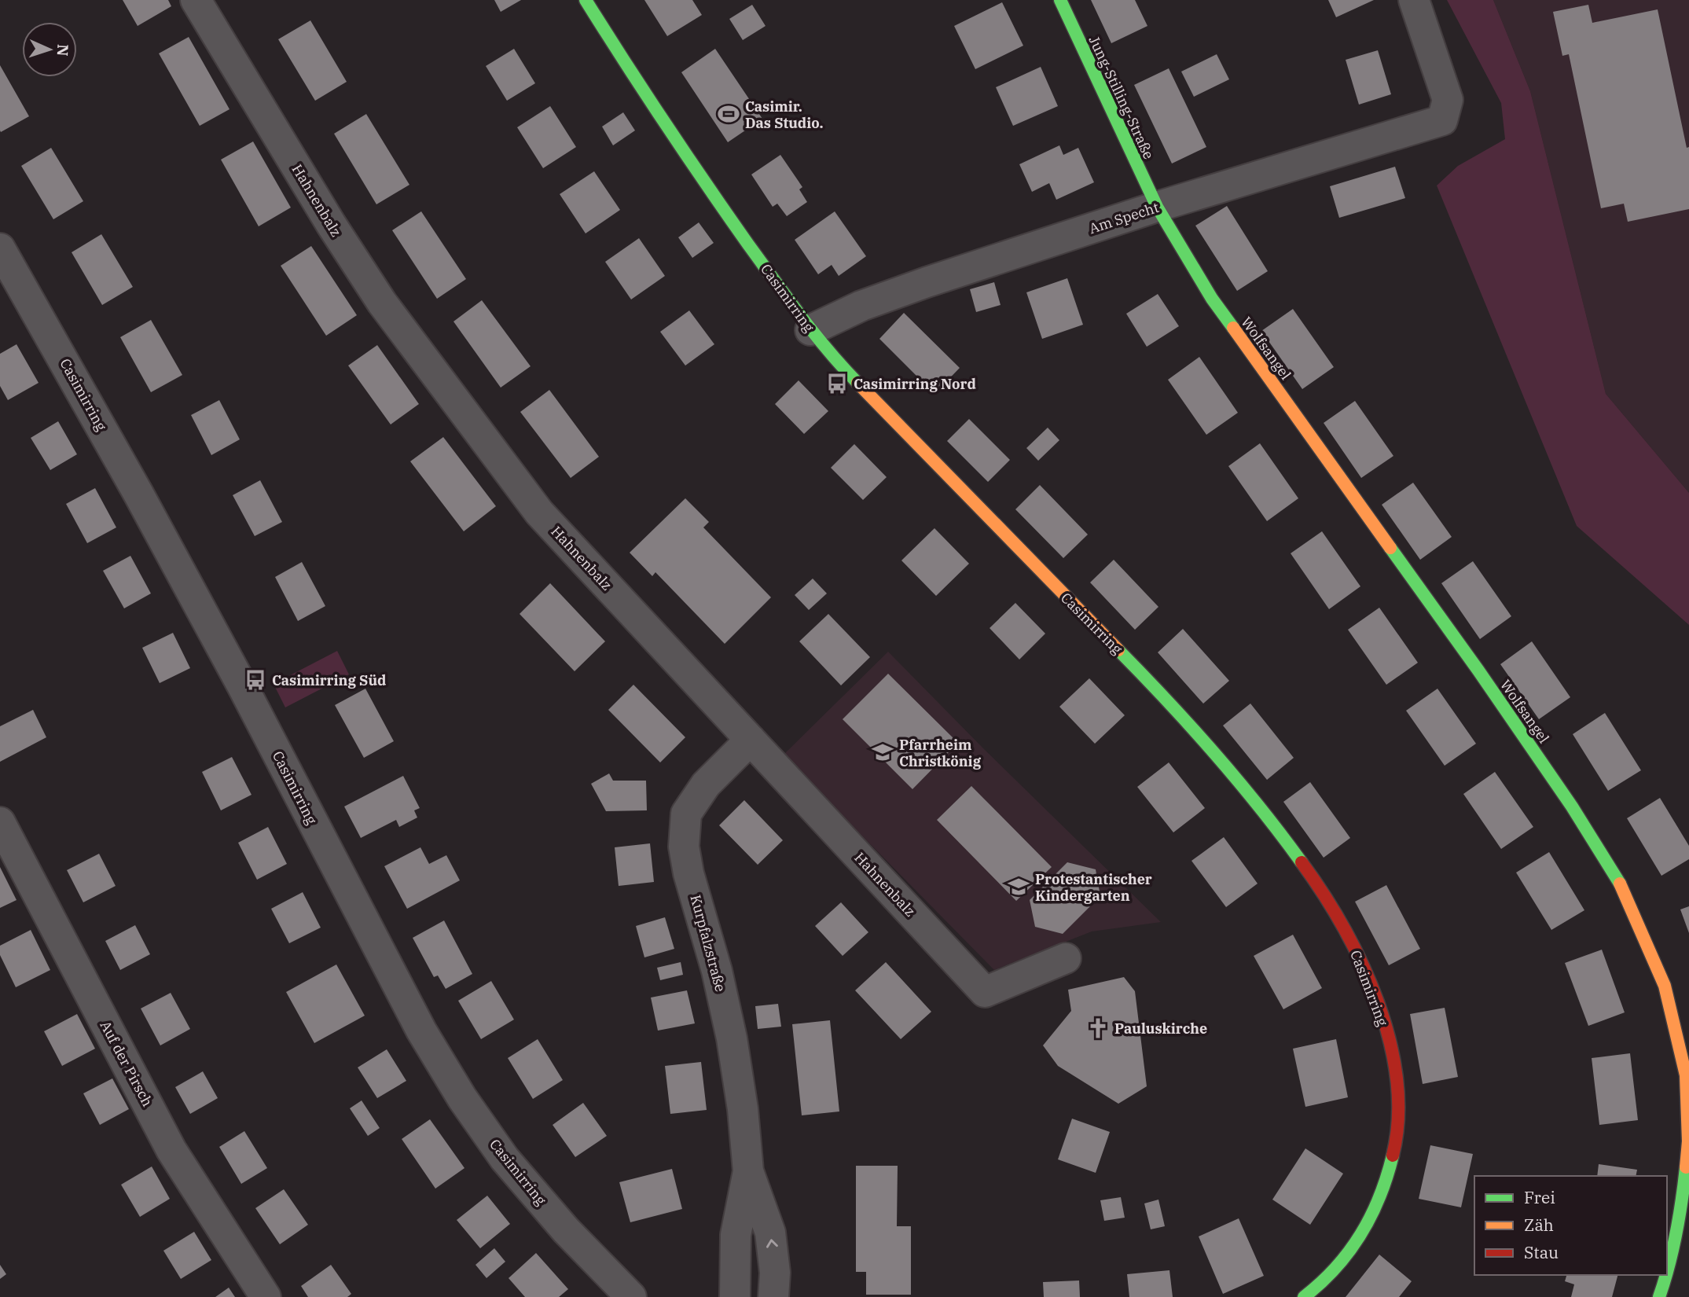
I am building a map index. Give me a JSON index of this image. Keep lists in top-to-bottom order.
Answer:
{
  "streets": {
    "street": [
      "Jung-Stilling-Straße",
      "Hahnenbalz",
      "Am Specht",
      "Casimirring",
      "Wolfsangel",
      "Kurpfalzstraße",
      "Auf der Pirsch"
    ]
  },
  "crossings": [
    ["Jung-Stilling-Straße", "Am Specht"],
    ["Jung-Stilling-Straße", "Wolfsangel"],
    ["Hahnenbalz", "Kurpfalzstraße"],
    ["Am Specht", "Casimirring"],
    ["Am Specht", "Wolfsangel"]
  ],
  "places": {
    "sports": ["Casimir. Das Studio."],
    "bus stop": ["Casimirring Nord", "Casimirring Süd"],
    "school or university": ["Pfarrheim Christkönig", "Protestantischer Kindergarten"],
    "church": ["Pauluskirche"]
  },
  "legend": ["Frei", "Zäh", "Stau"],
  "north": "right"
}
